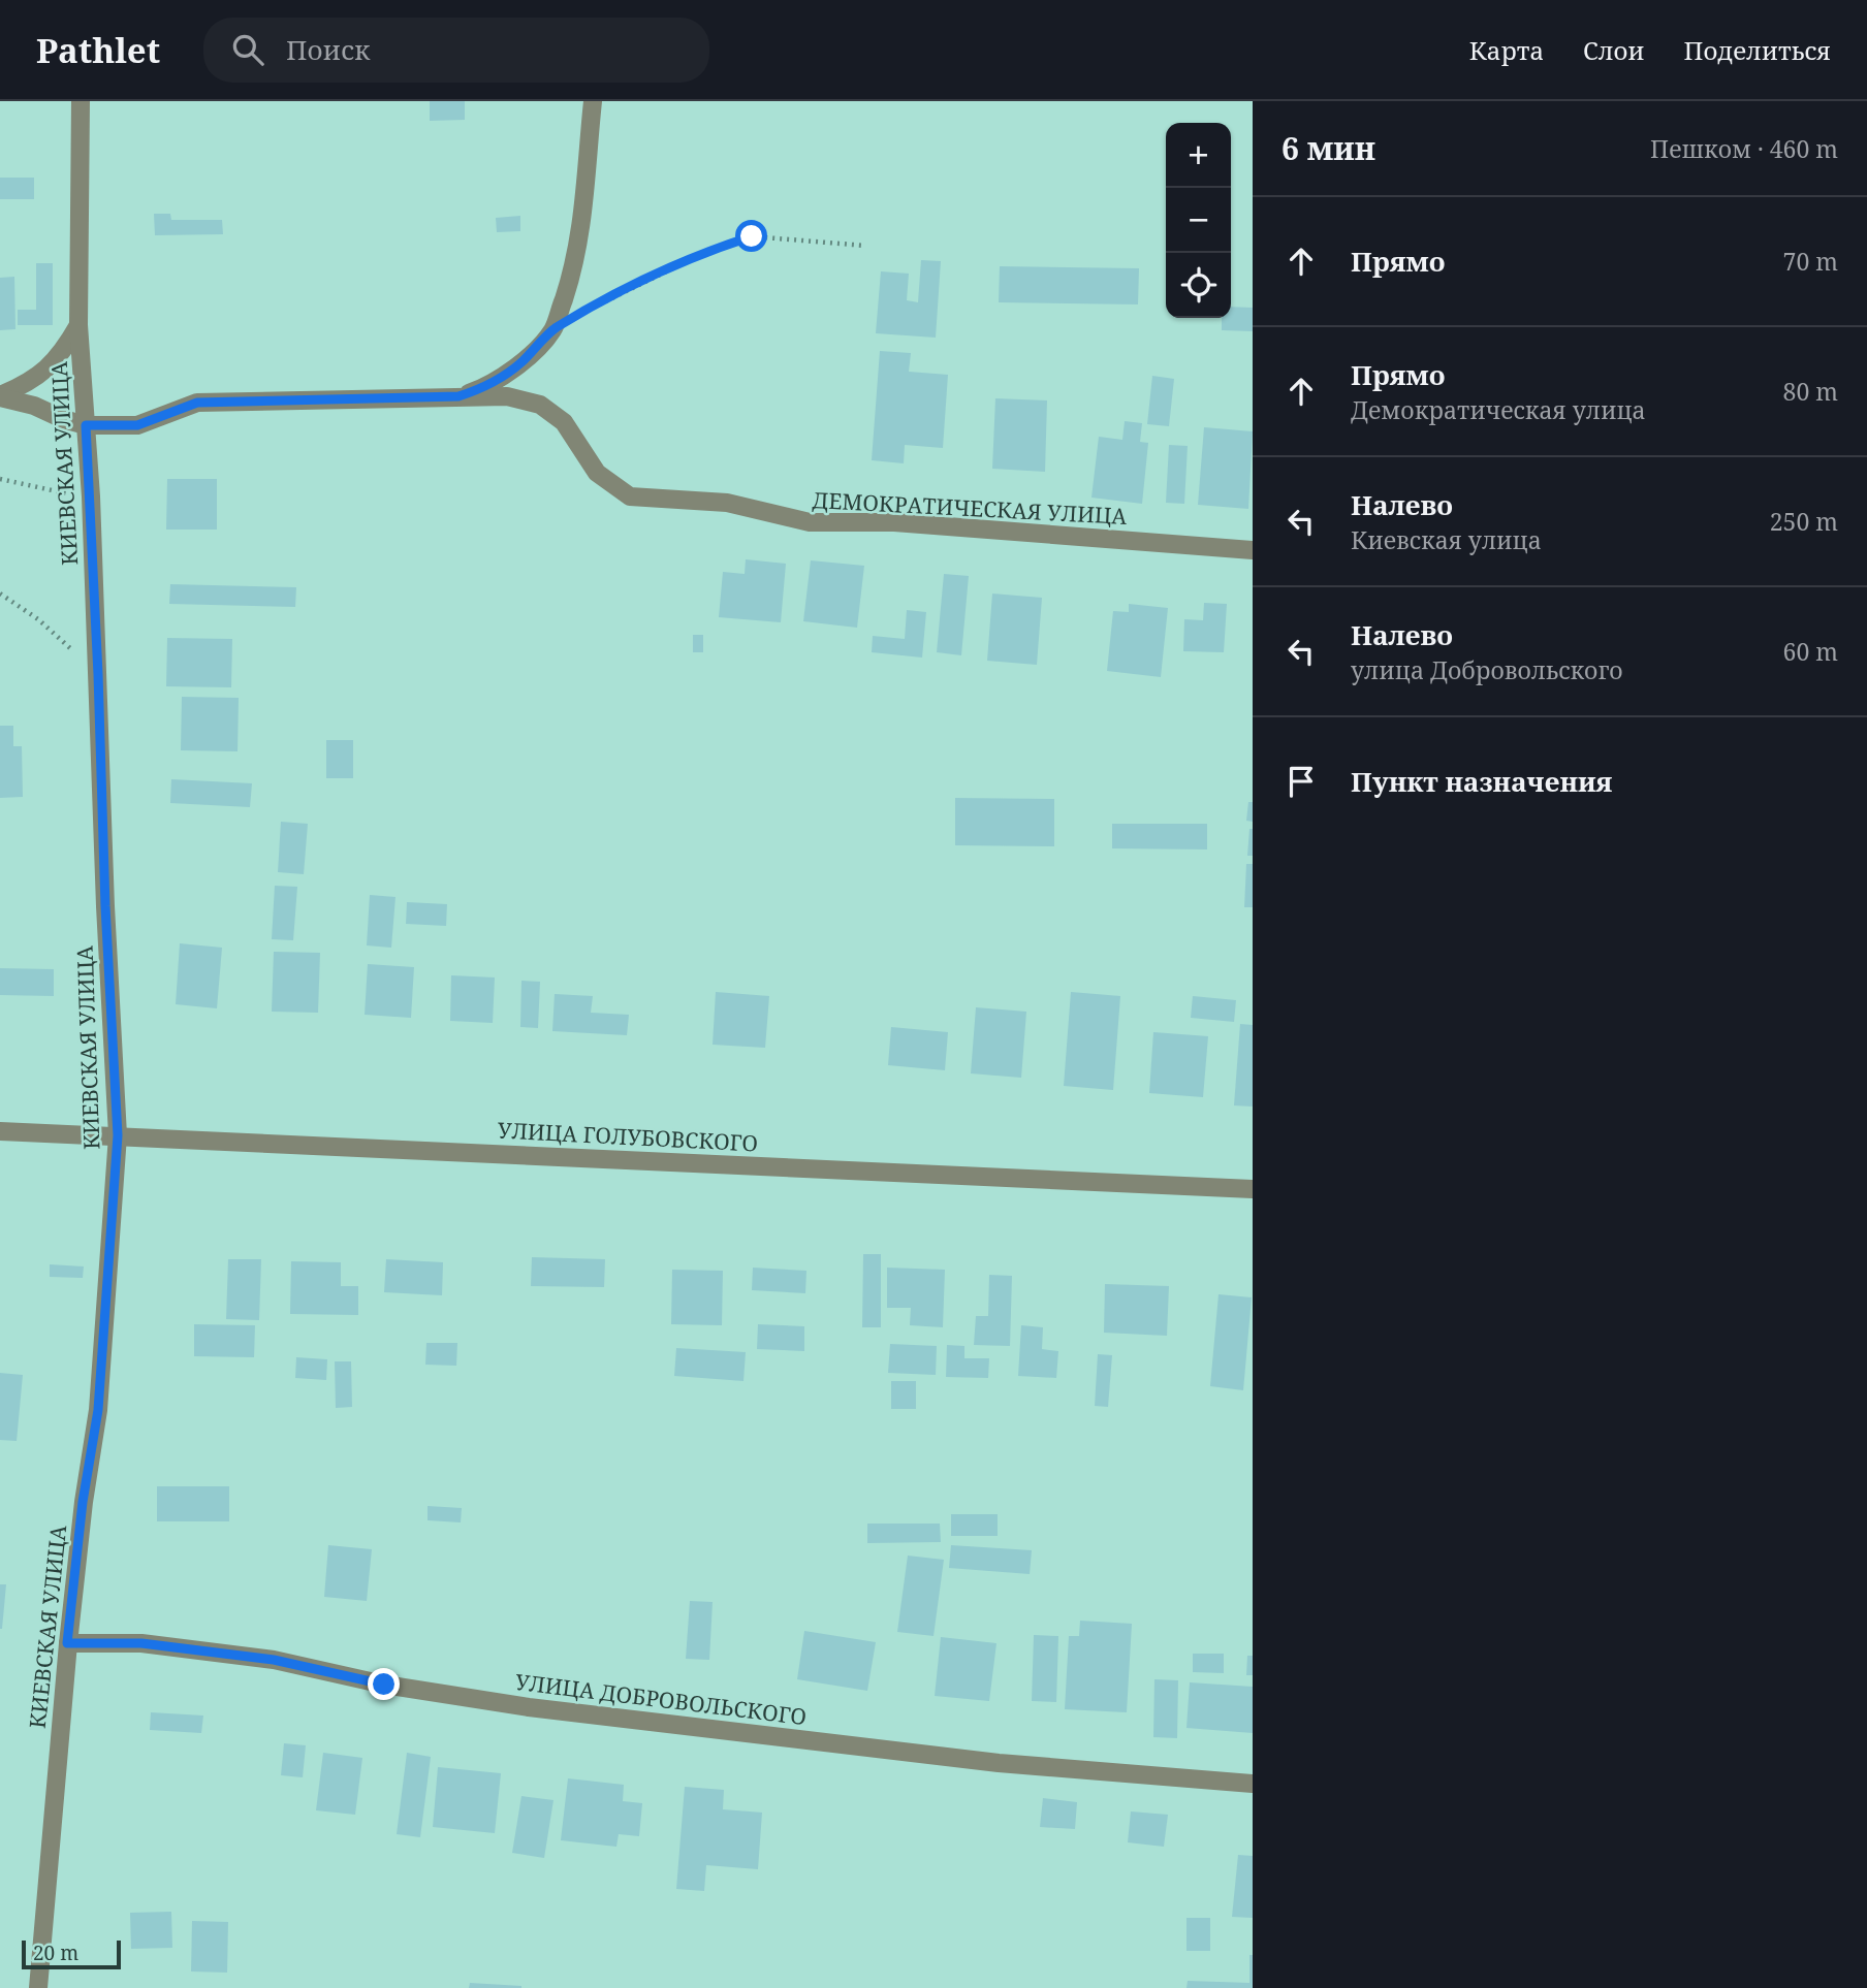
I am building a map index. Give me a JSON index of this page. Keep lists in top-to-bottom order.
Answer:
{
  "streets": {
    "street": [
      "КИЕВСКАЯ УЛИЦА",
      "ДЕМОКРАТИЧЕСКАЯ УЛИЦА",
      "УЛИЦА ГОЛУБОВСКОГО",
      "УЛИЦА ДОБРОВОЛЬСКОГО"
    ]
  },
  "crossings": [
    ["КИЕВСКАЯ УЛИЦА", "ДЕМОКРАТИЧЕСКАЯ УЛИЦА"],
    ["КИЕВСКАЯ УЛИЦА", "УЛИЦА ГОЛУБОВСКОГО"],
    ["КИЕВСКАЯ УЛИЦА", "УЛИЦА ДОБРОВОЛЬСКОГО"]
  ],
  "scale_bar": "20 m",
  "page": {
    "header": "Pathlet",
    "search": "Поиск",
    "nav": ["Карта", "Слои", "Поделиться"],
    "heading": ["6 мин", "Пешком · 460 m"],
    "map_buttons": ["+", "−"],
    "list": [
      ["Прямо", "70 m"],
      ["Прямо", "Демократическая улица", "80 m"],
      ["Налево", "Киевская улица", "250 m"],
      ["Налево", "улица Добровольского", "60 m"],
      "Пункт назначения"
    ],
    "scale": "20 m"
  }
}
